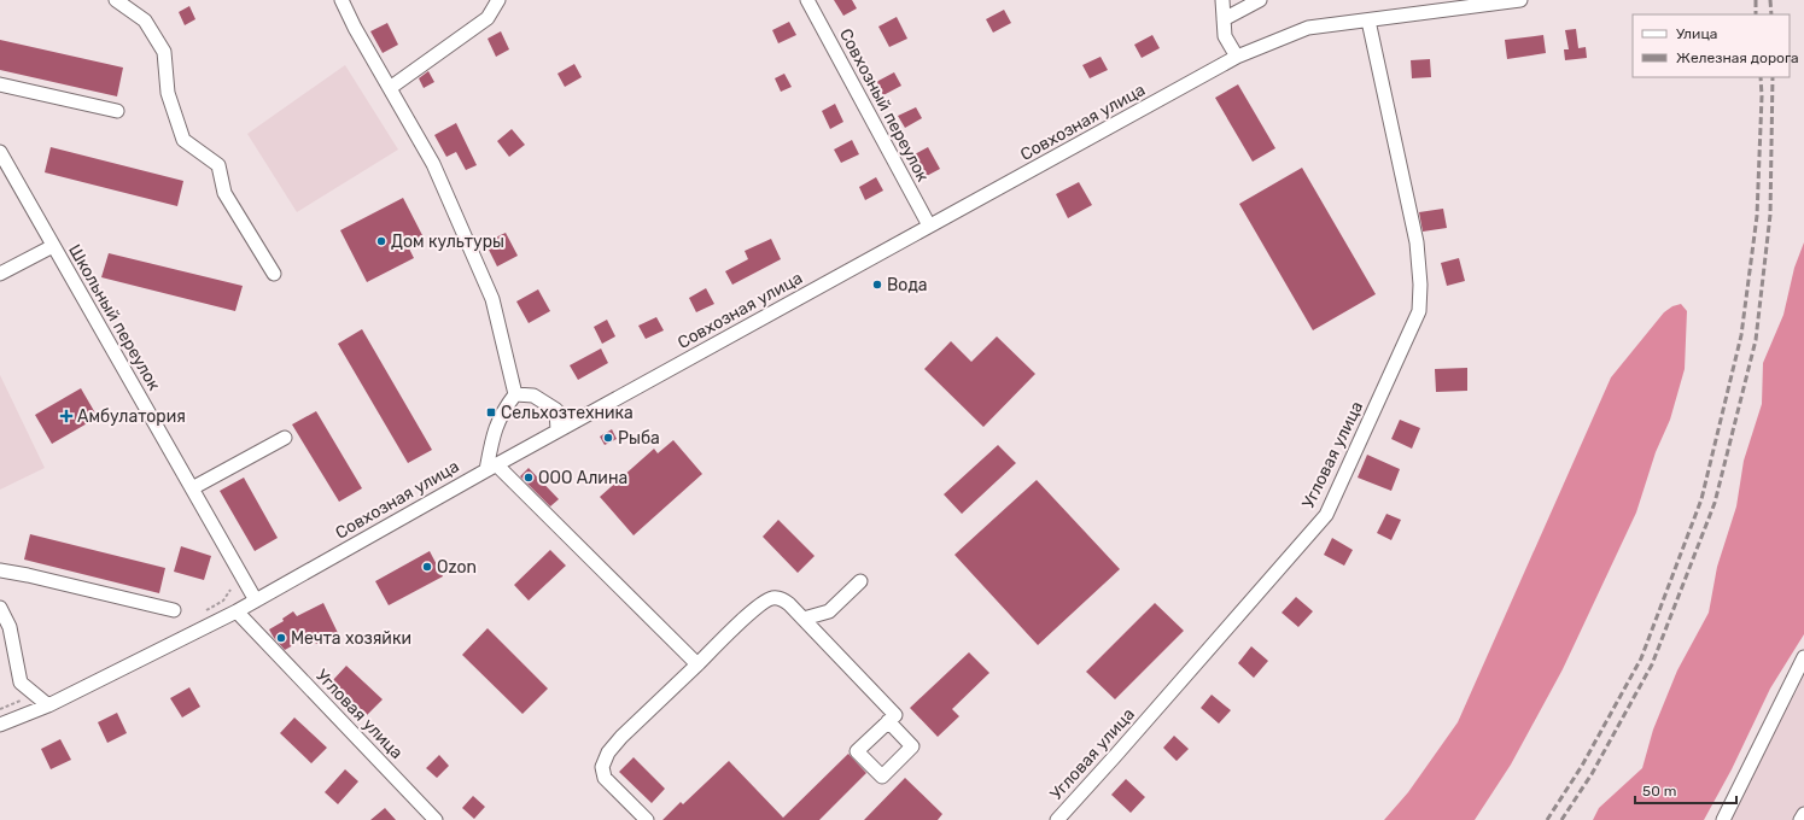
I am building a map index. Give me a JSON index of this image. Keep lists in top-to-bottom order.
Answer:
{
  "streets": {
    "street": [
      "Совхозный переулок",
      "Совхозная улица",
      "Школьный переулок",
      "Угловая улица"
    ]
  },
  "crossings": [
    ["Совхозный переулок", "Совхозная улица"],
    ["Совхозная улица", "Школьный переулок"],
    ["Совхозная улица", "Угловая улица"]
  ],
  "places": {
    "other": [
      "Дом культуры",
      "Вода",
      "Рыба",
      "ООО Алина",
      "Ozon",
      "Мечта хозяйки"
    ],
    "transit": ["Сельхозтехника"],
    "health": ["Амбулатория"]
  },
  "legend": ["Улица", "Железная дорога"],
  "scale_bar": "50 m"
}
